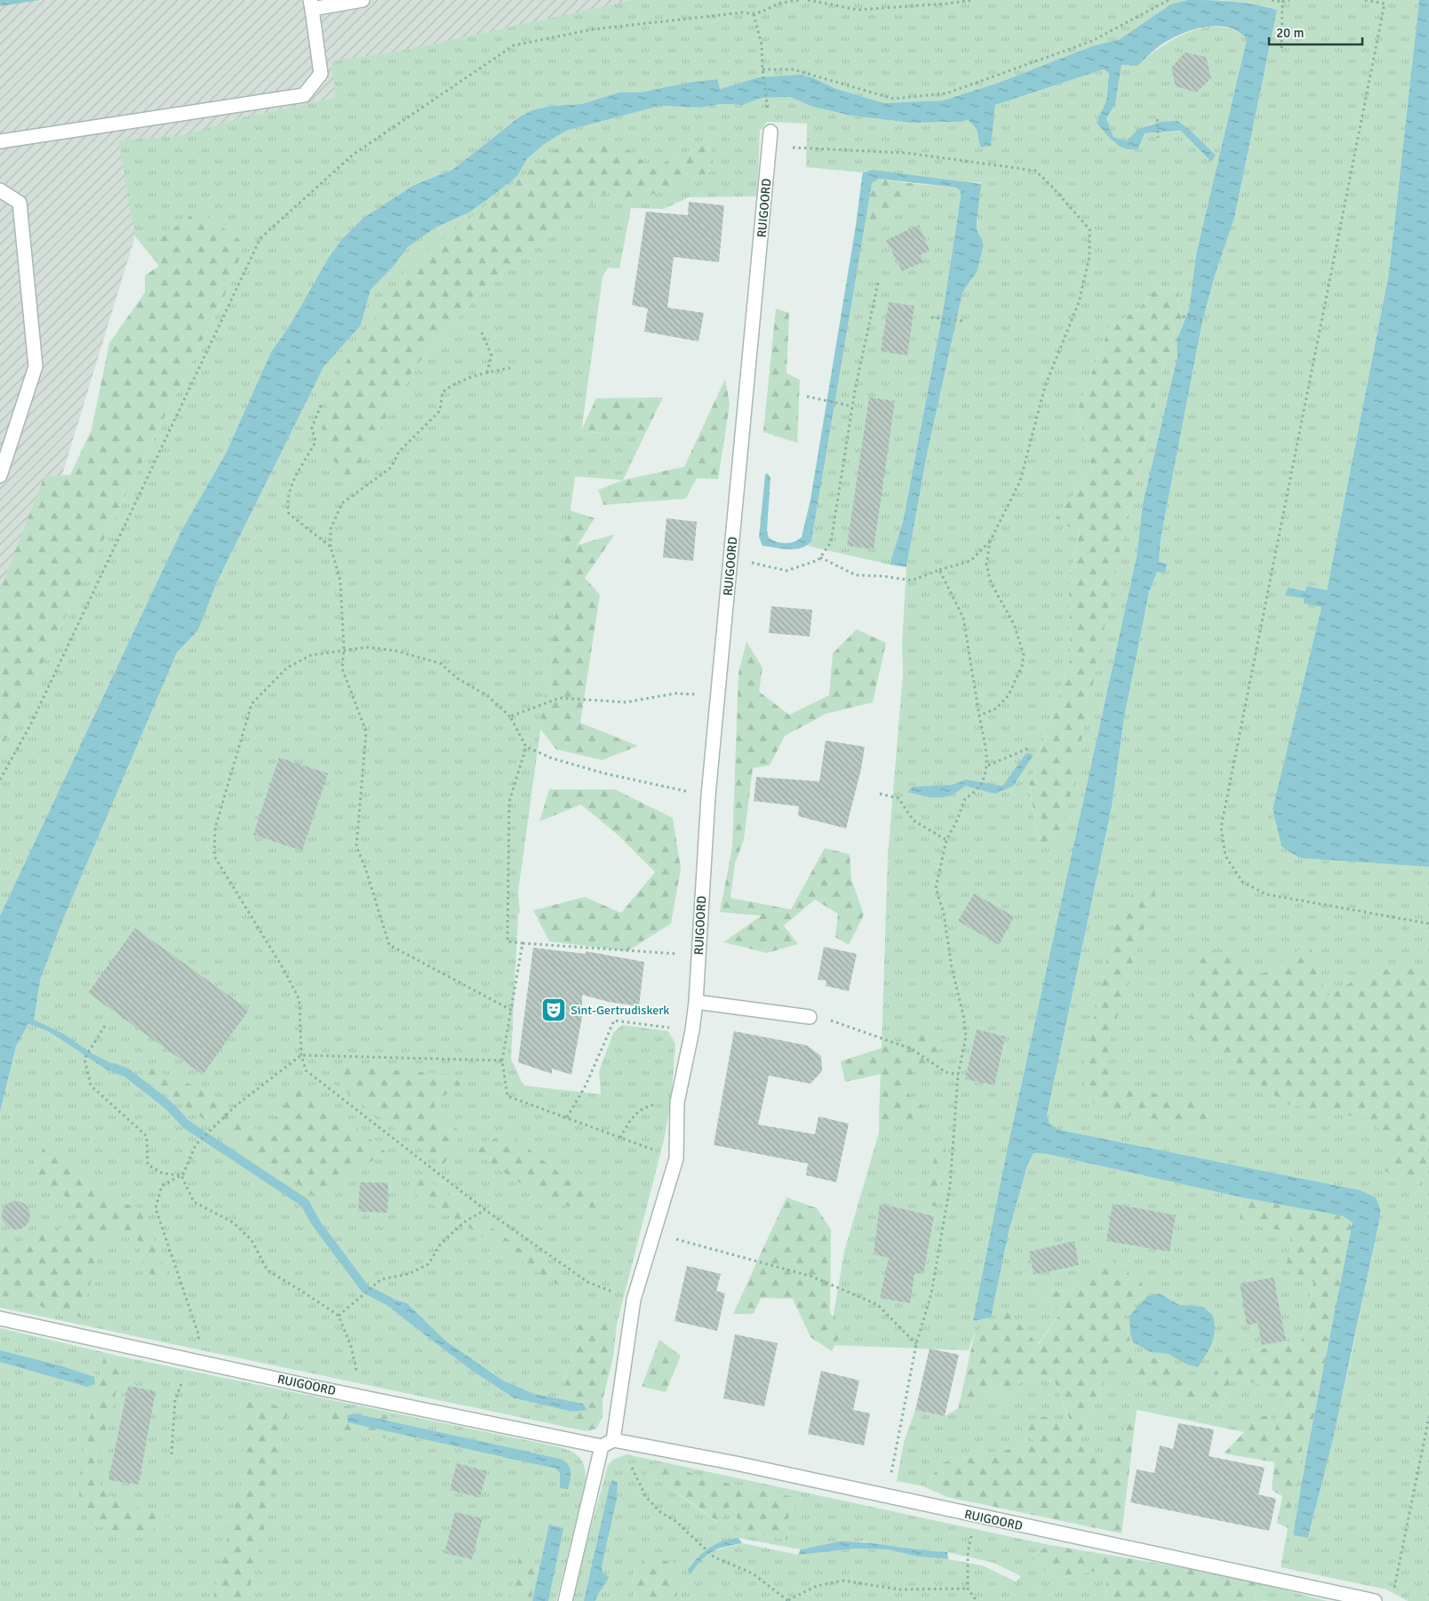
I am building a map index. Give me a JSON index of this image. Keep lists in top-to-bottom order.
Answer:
{
  "streets": {
    "street": ["RUIGOORD"]
  },
  "places": {
    "theatre": ["Sint-Gertrudiskerk"]
  },
  "scale_bar": "20 m"
}
